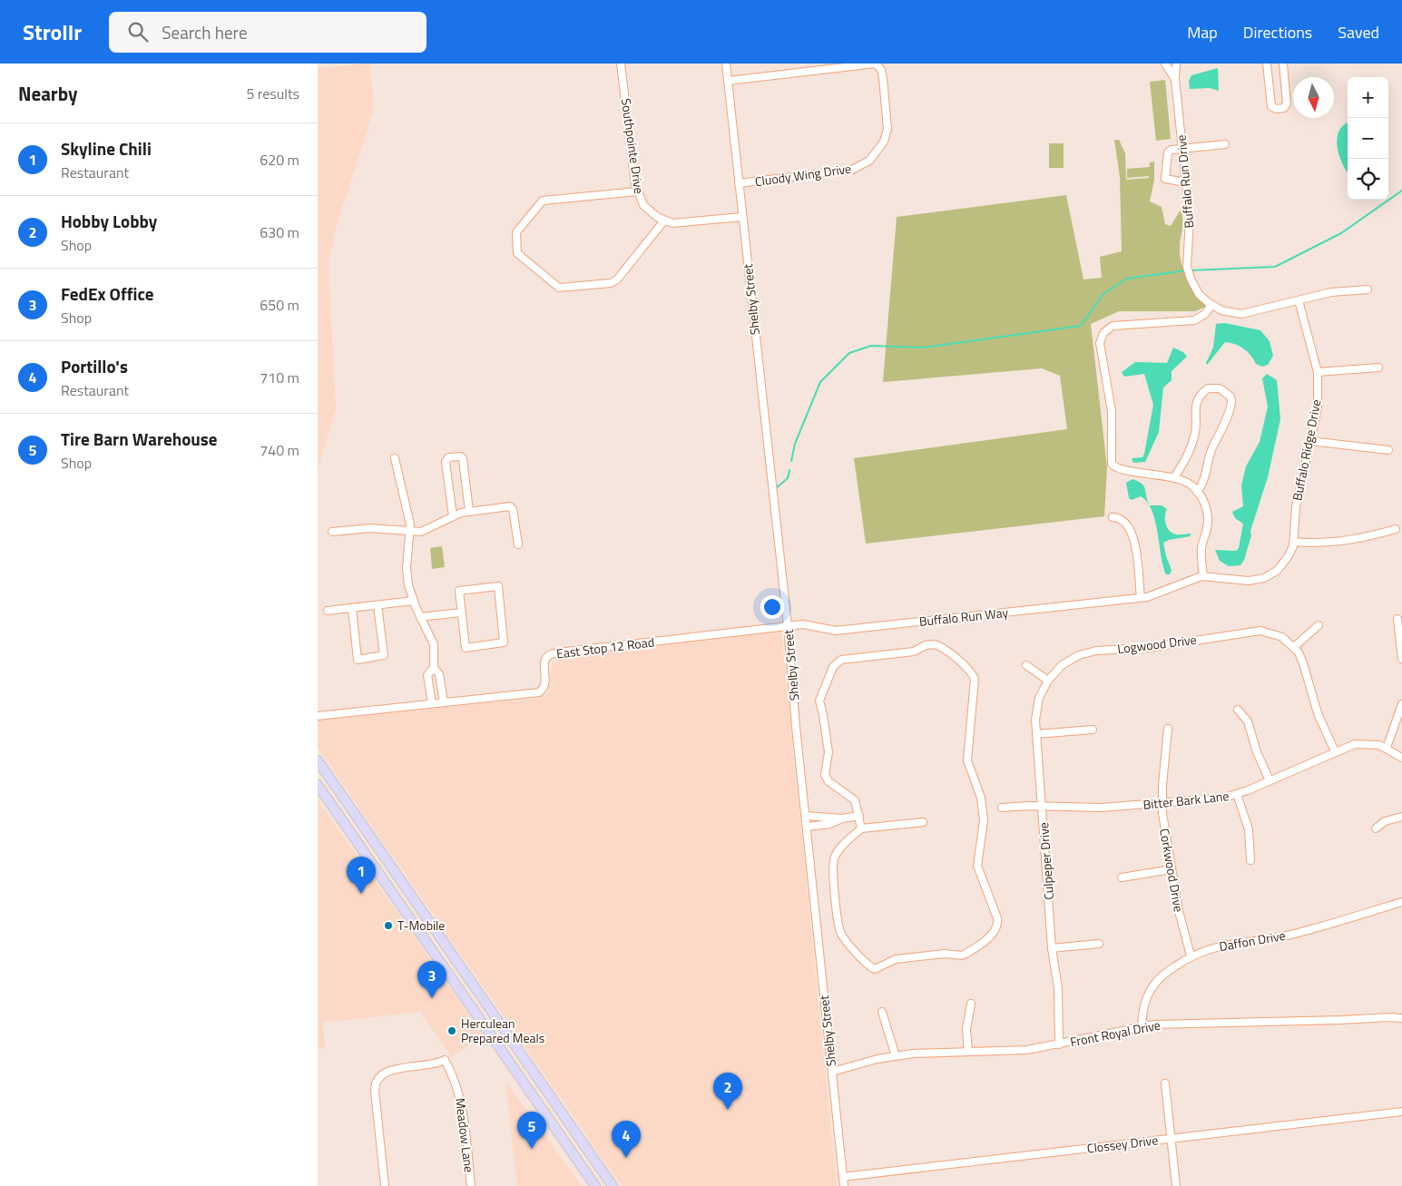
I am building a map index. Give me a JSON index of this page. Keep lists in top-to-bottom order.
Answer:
{
  "streets": {
    "street": [
      "Southpointe Drive",
      "Cluody Wing Drive",
      "Buffalo Run Drive",
      "Shelby Street",
      "Buffalo Ridge Drive",
      "Buffalo Run Way",
      "Logwood Drive",
      "East Stop 12 Road",
      "Bitter Bark Lane",
      "Culpeper Drive",
      "Corkwood Drive",
      "Daffon Drive",
      "Front Royal Drive",
      "Meadow Lane",
      "Clossey Drive"
    ]
  },
  "crossings": [
    ["Cluody Wing Drive", "Shelby Street"],
    ["Buffalo Run Drive", "Buffalo Ridge Drive"],
    ["Shelby Street", "Buffalo Run Way"],
    ["Shelby Street", "East Stop 12 Road"],
    ["Shelby Street", "Front Royal Drive"],
    ["Shelby Street", "Clossey Drive"],
    ["Buffalo Ridge Drive", "Buffalo Run Way"],
    ["Buffalo Run Way", "East Stop 12 Road"],
    ["Logwood Drive", "Culpeper Drive"],
    ["Bitter Bark Lane", "Culpeper Drive"],
    ["Bitter Bark Lane", "Corkwood Drive"],
    ["Culpeper Drive", "Front Royal Drive"],
    ["Corkwood Drive", "Daffon Drive"],
    ["Daffon Drive", "Front Royal Drive"]
  ],
  "places": ["T-Mobile", "Herculean Prepared Meals"],
  "north": "bottom",
  "page": {
    "header": "Strollr",
    "search": "Search here",
    "nav": ["Map", "Directions", "Saved"],
    "heading": ["Nearby", "5 results"],
    "map_buttons": ["+", "−"],
    "list": [
      {
        "mark": "1",
        "name": "Skyline Chili",
        "note": "Restaurant",
        "value": "620 m"
      },
      {
        "mark": "2",
        "name": "Hobby Lobby",
        "note": "Shop",
        "value": "630 m"
      },
      {
        "mark": "3",
        "name": "FedEx Office",
        "note": "Shop",
        "value": "650 m"
      },
      {
        "mark": "4",
        "name": "Portillo's",
        "note": "Restaurant",
        "value": "710 m"
      },
      {
        "mark": "5",
        "name": "Tire Barn Warehouse",
        "note": "Shop",
        "value": "740 m"
      }
    ],
    "pins": [
      "1",
      "3",
      "2",
      "5",
      "4"
    ]
  }
}
